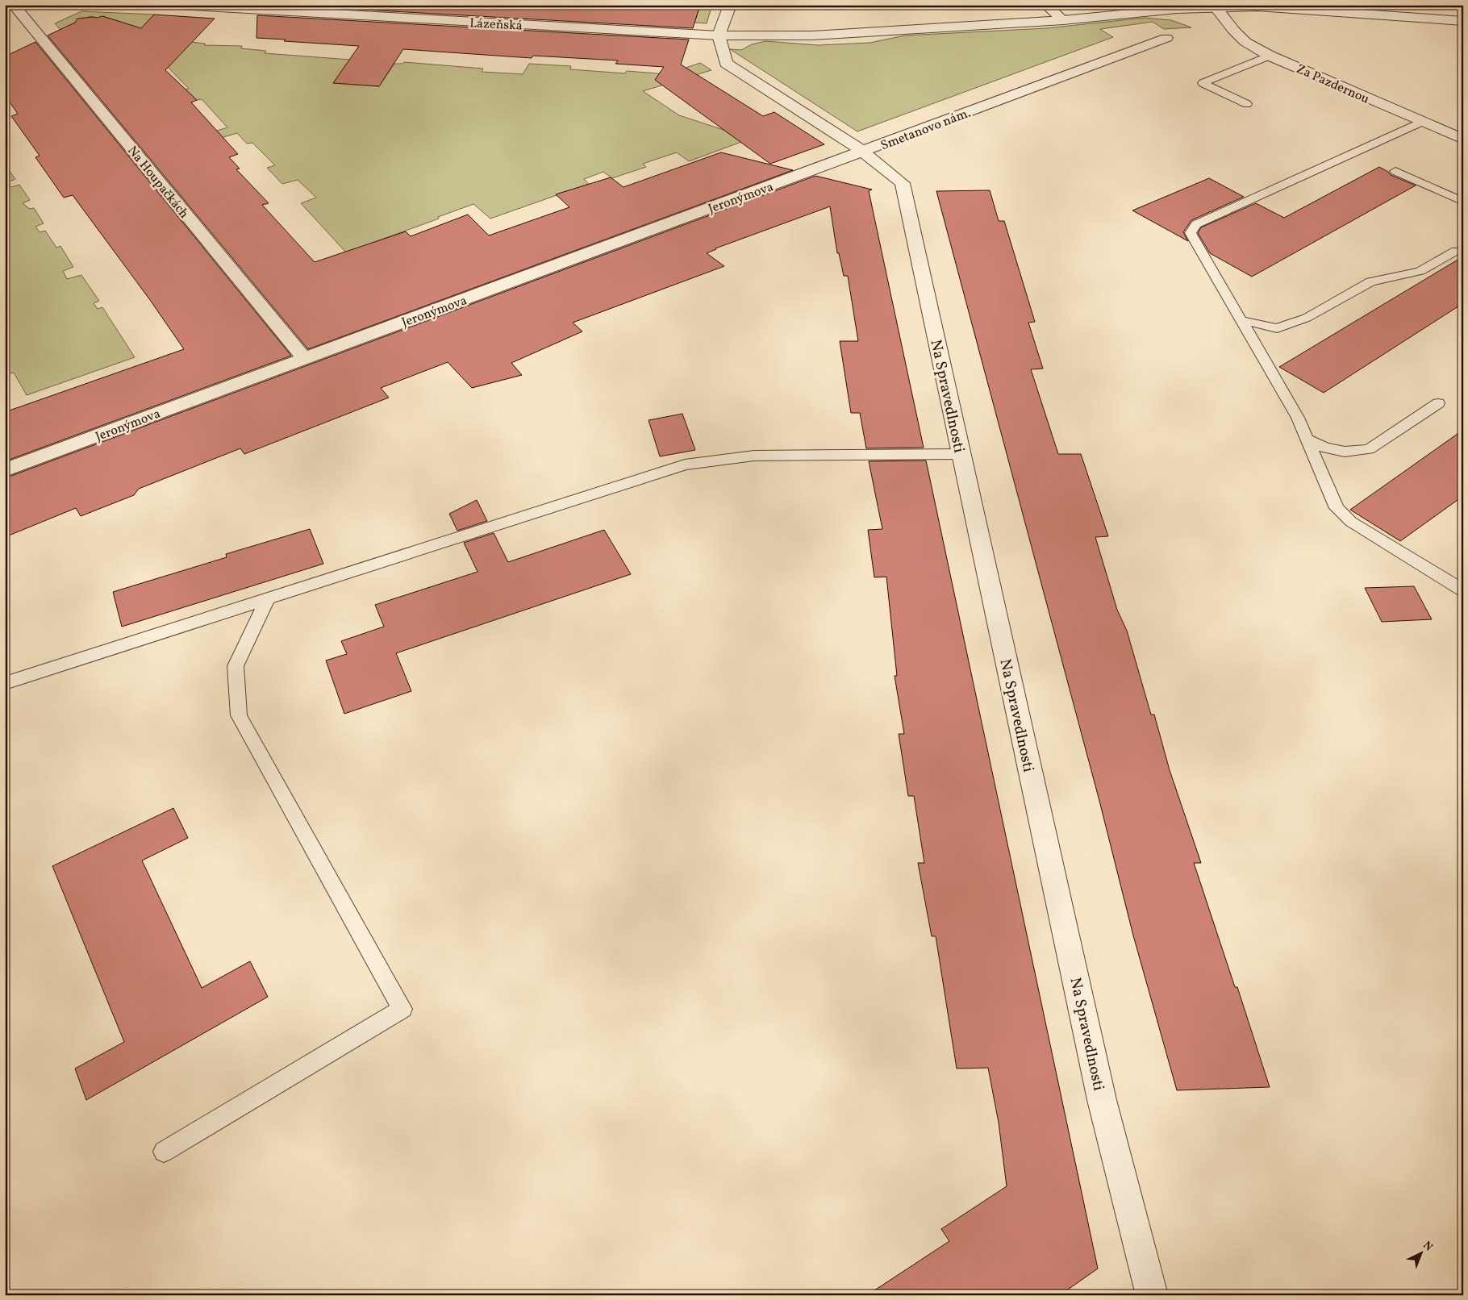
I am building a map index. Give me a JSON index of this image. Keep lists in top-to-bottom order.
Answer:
{
  "streets": {
    "street": [
      "Lázeňská",
      "Za Pazdernou",
      "Smetanovo nám.",
      "Na Houpačkách",
      "Jeronýmova",
      "Na Spravedlnosti"
    ]
  },
  "crossings": [
    ["Lázeňská", "Smetanovo nám."],
    ["Smetanovo nám.", "Jeronýmova"],
    ["Smetanovo nám.", "Na Spravedlnosti"],
    ["Na Houpačkách", "Jeronýmova"],
    ["Jeronýmova", "Na Spravedlnosti"]
  ],
  "north": "top right"
}
